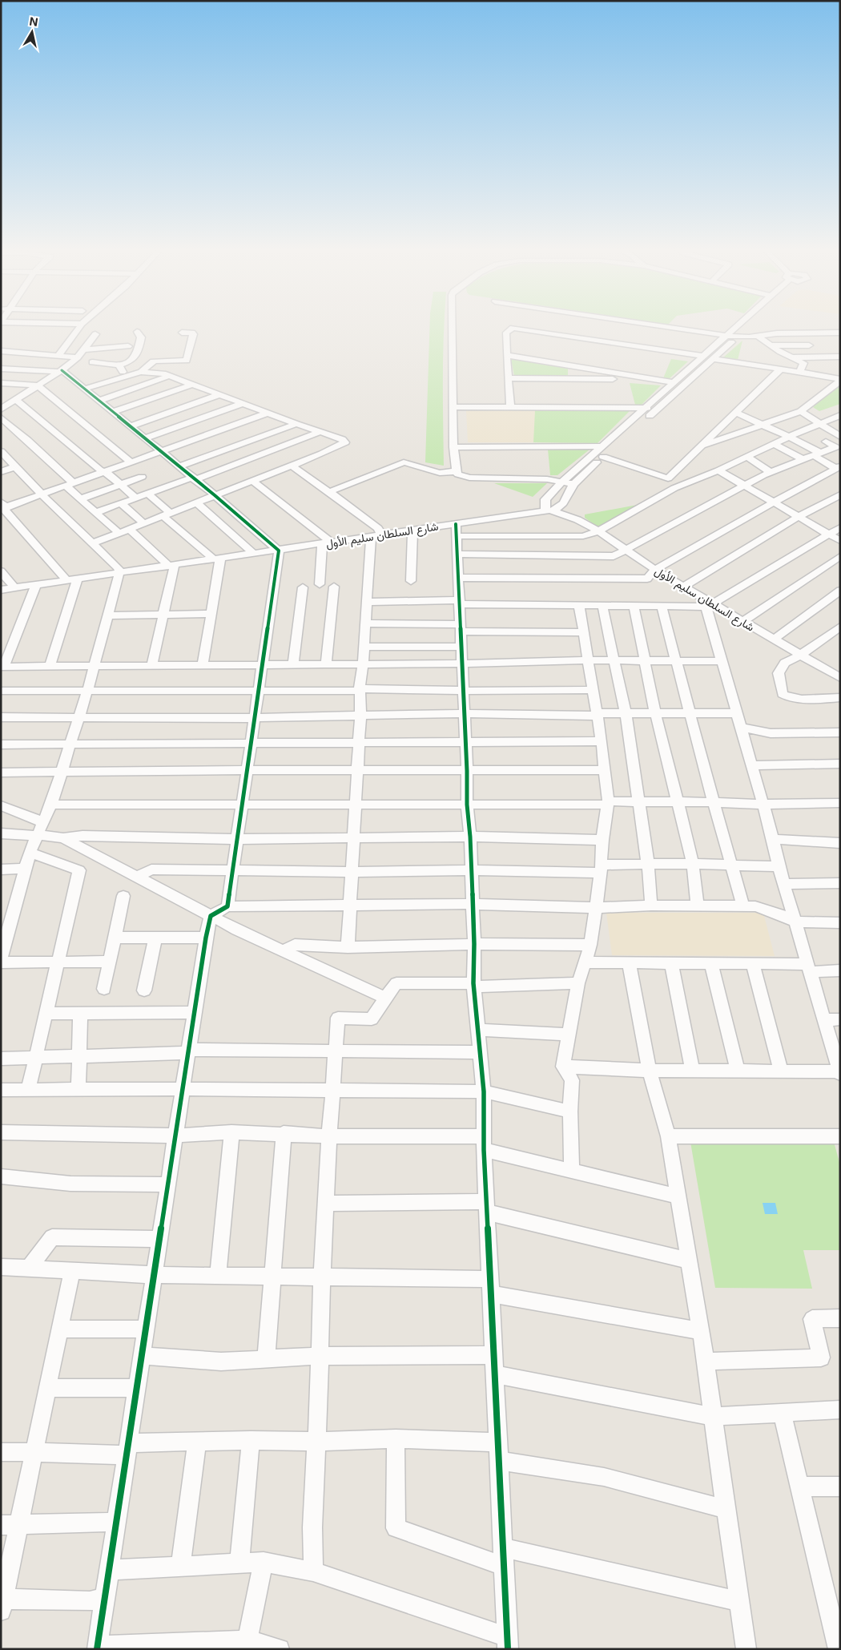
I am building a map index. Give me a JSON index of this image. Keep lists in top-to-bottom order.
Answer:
{
  "streets": {
    "street": ["شارع السلطان سليم الأول"]
  },
  "north": "top"
}
